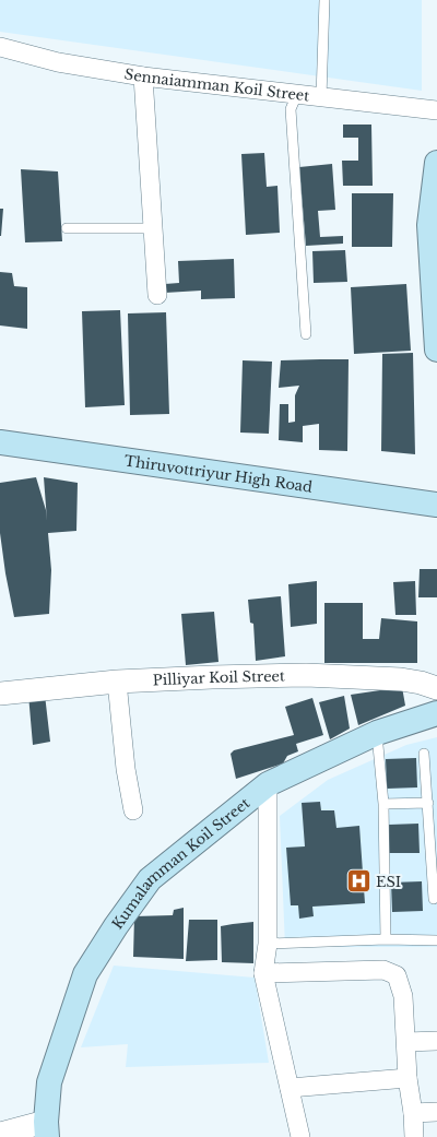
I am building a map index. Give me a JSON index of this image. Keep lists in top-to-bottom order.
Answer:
{
  "streets": {
    "main road": ["Thiruvottriyur High Road", "Kumalamman Koil Street"],
    "street": ["Sennaiamman Koil Street", "Pilliyar Koil Street"]
  },
  "places": {
    "hospital": ["ESI"]
  }
}
